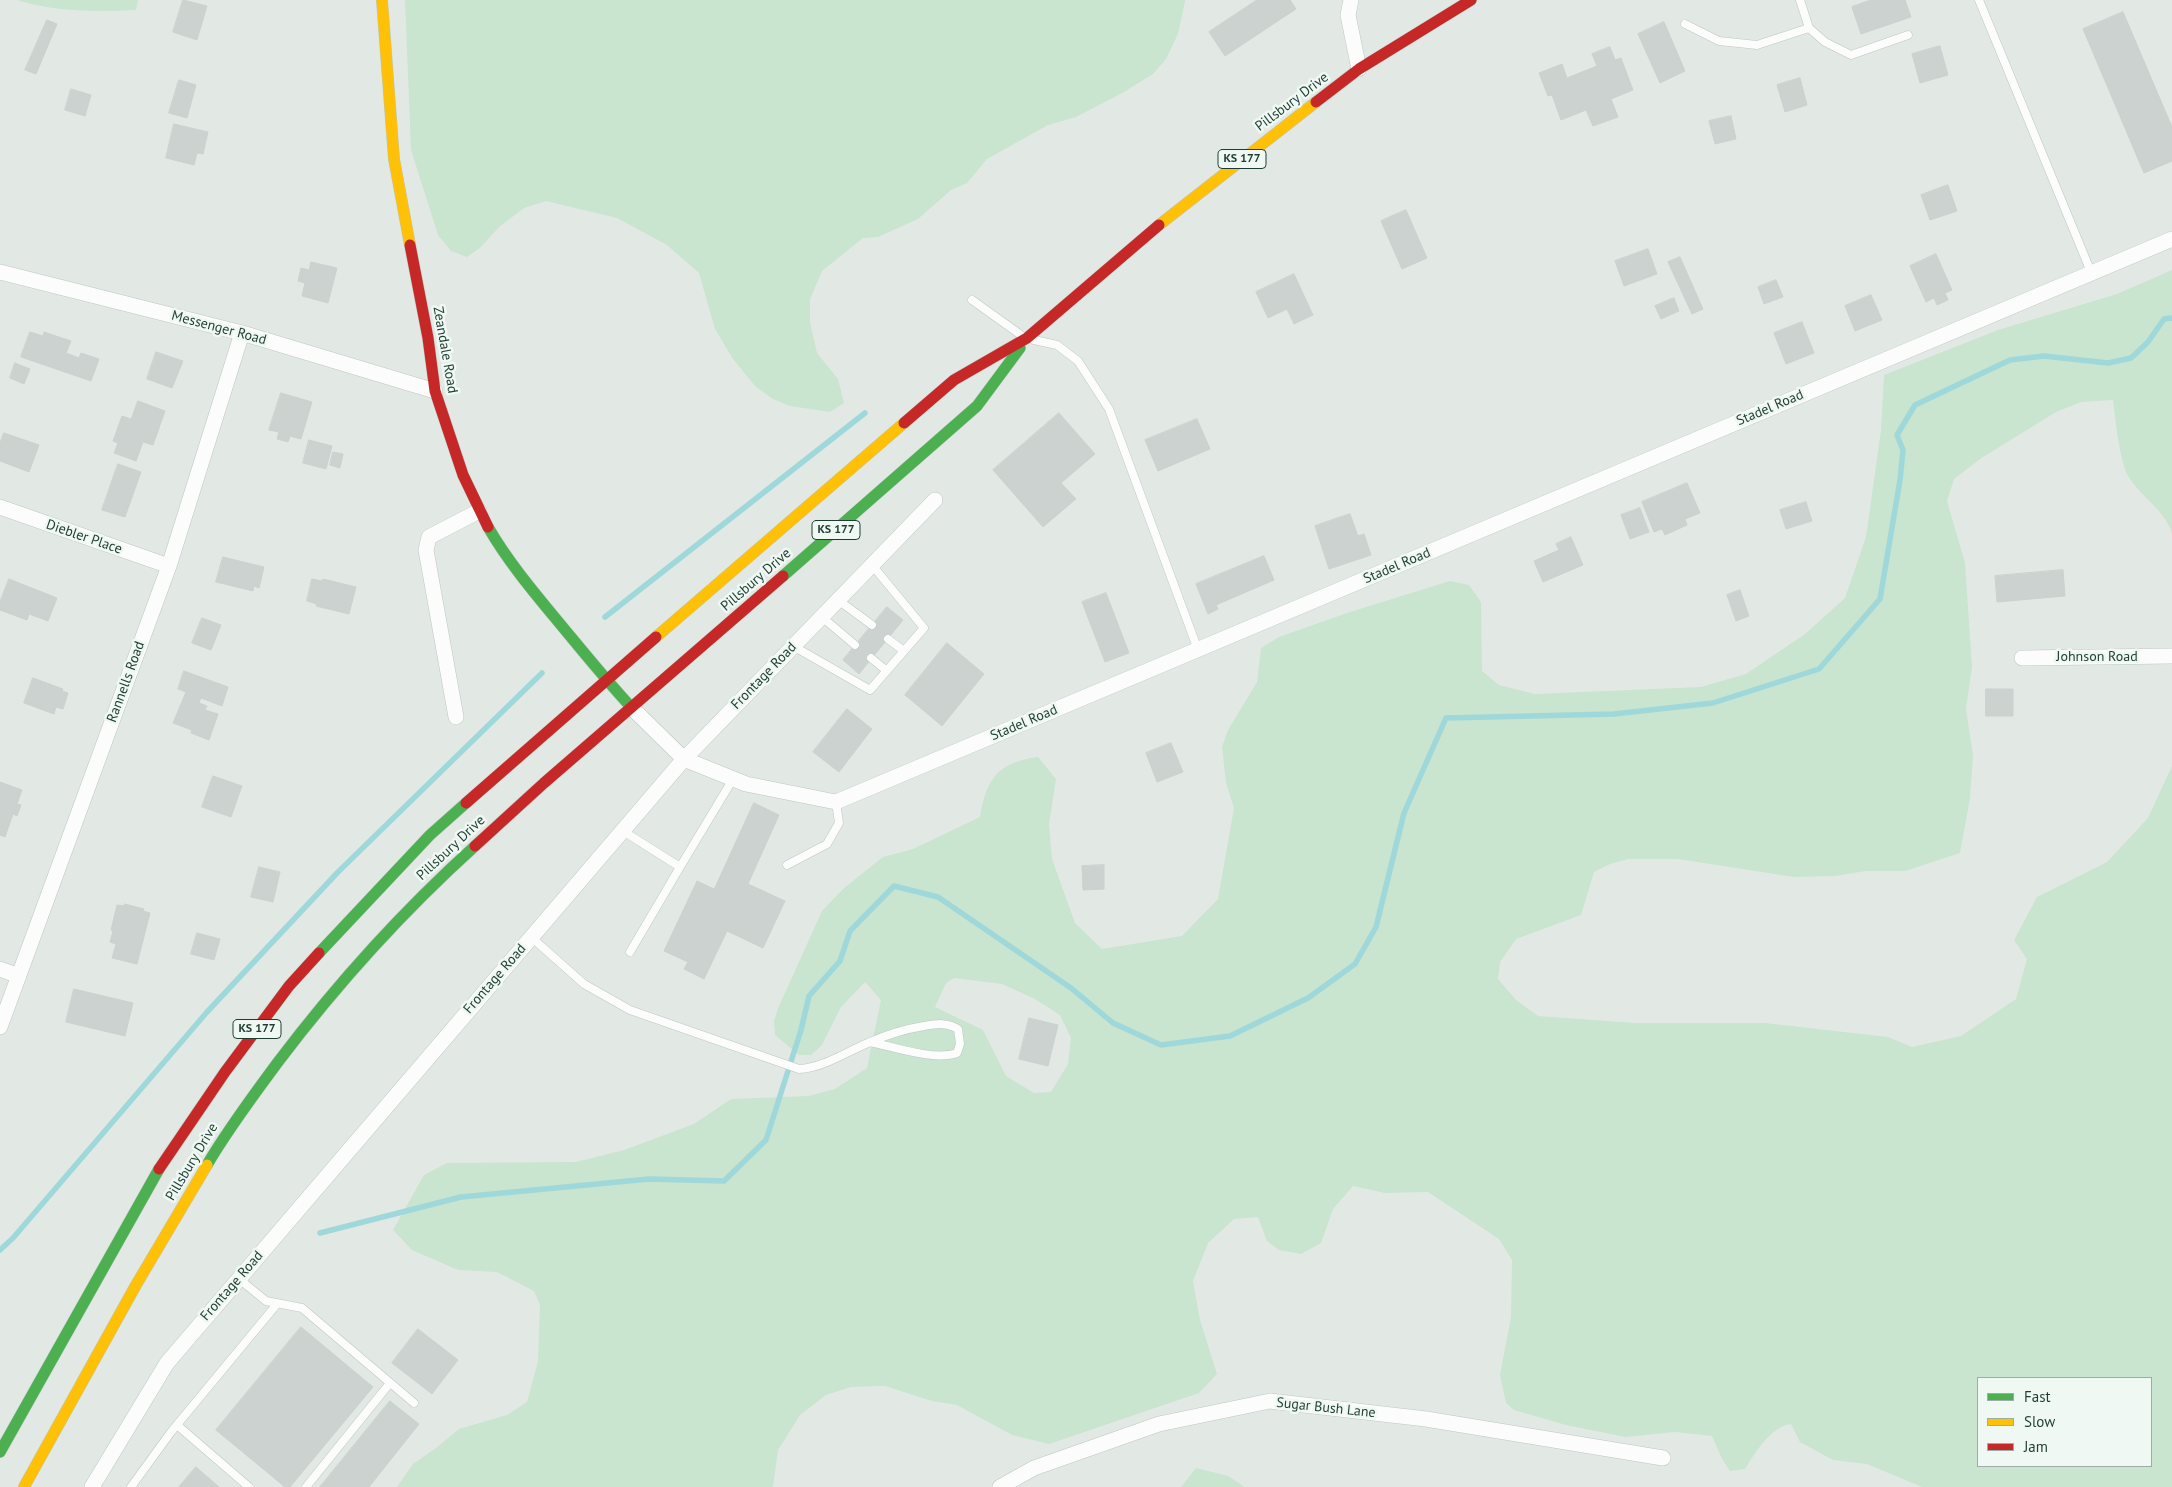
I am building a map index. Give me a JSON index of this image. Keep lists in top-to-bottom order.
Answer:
{
  "streets": {
    "main road": ["Pillsbury Drive", "KS 177", "Zeandale Road"],
    "street": [
      "Messenger Road",
      "Stadel Road",
      "Diebler Place",
      "Johnson Road",
      "Frontage Road",
      "Rannells Road",
      "Sugar Bush Lane"
    ]
  },
  "crossings": [
    ["Pillsbury Drive", "Zeandale Road"],
    ["Messenger Road", "Zeandale Road"],
    ["Messenger Road", "Rannells Road"],
    ["Diebler Place", "Rannells Road"]
  ],
  "legend": ["Fast", "Slow", "Jam"]
}
